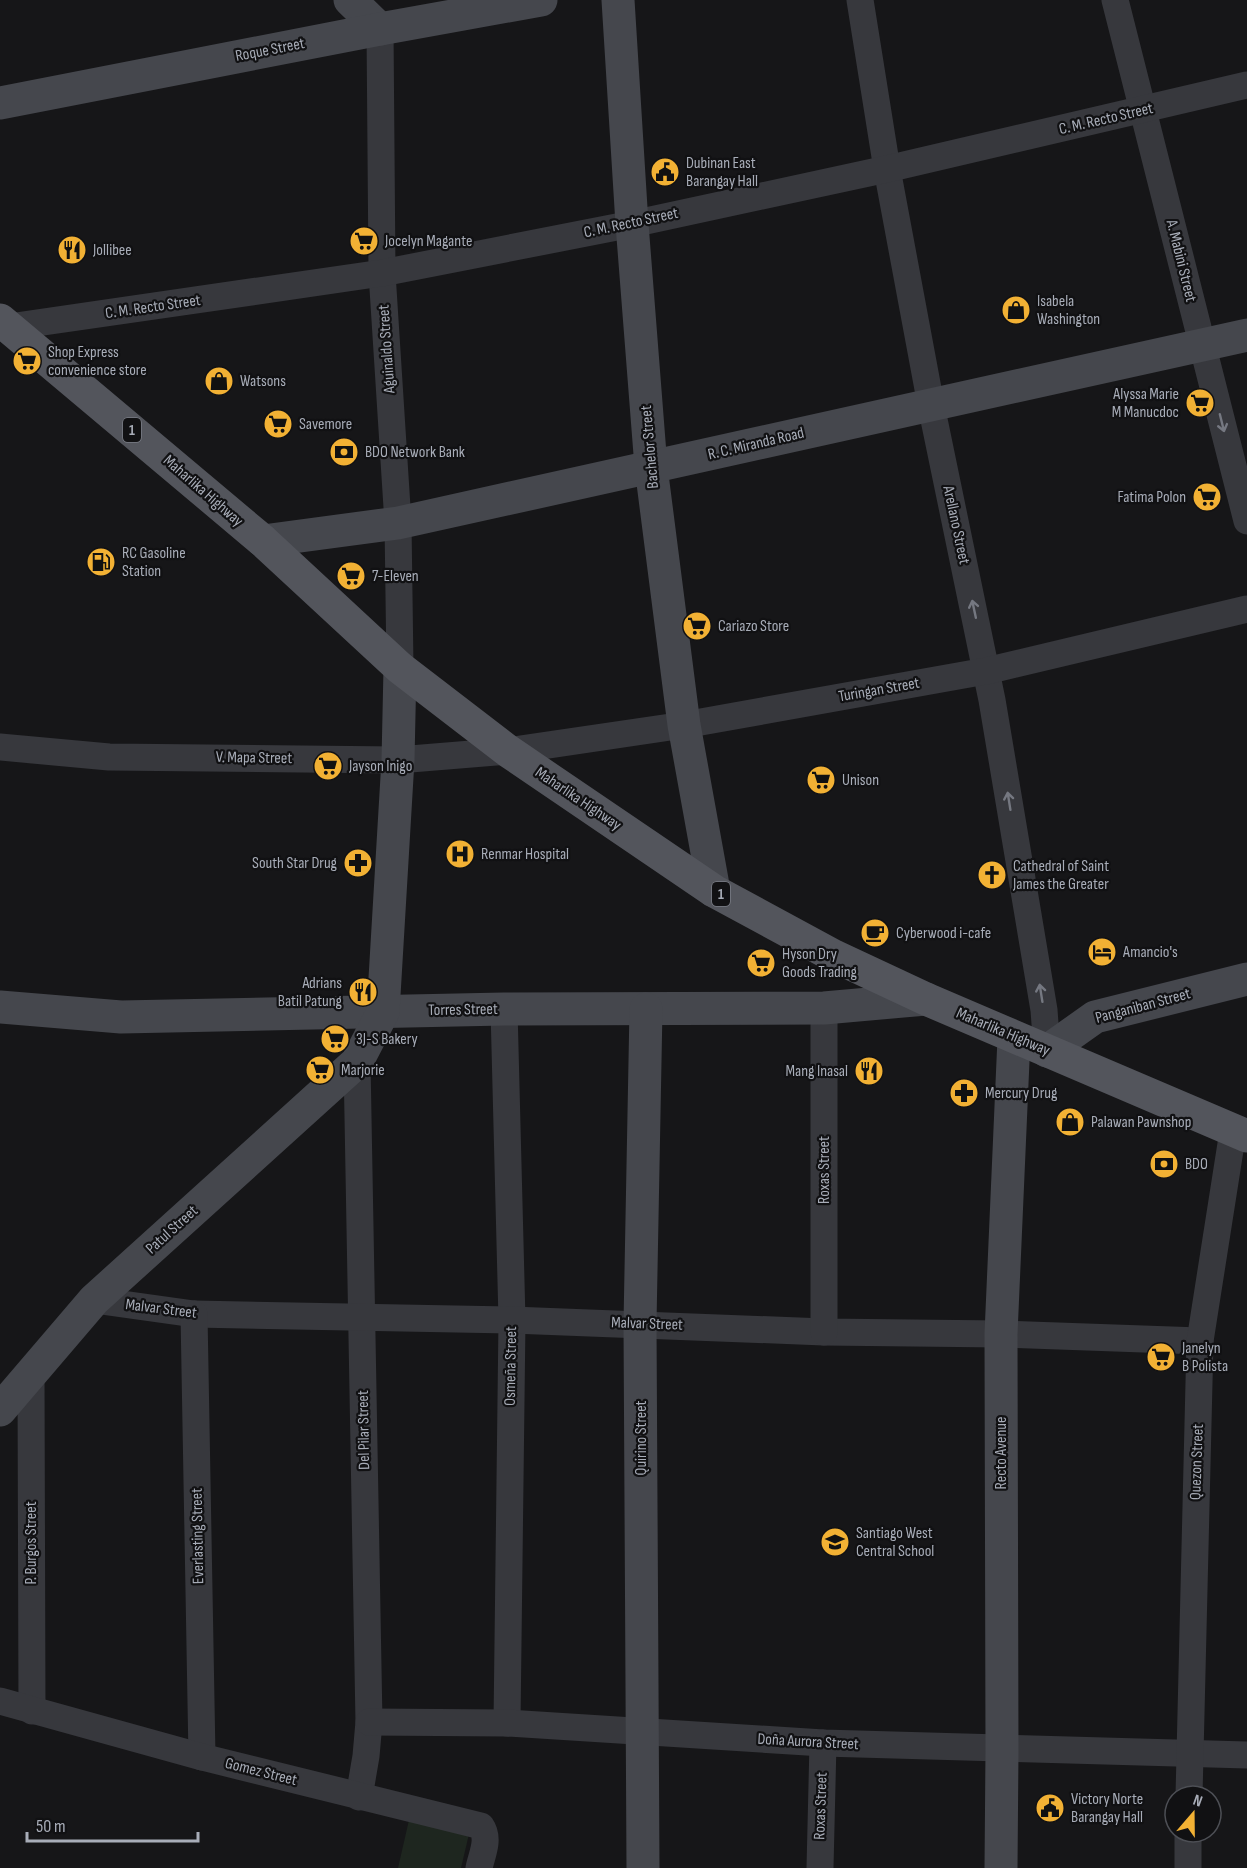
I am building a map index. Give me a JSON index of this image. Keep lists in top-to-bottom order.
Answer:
{
  "streets": {
    "main road": ["1", "Maharlika Highway"],
    "street": [
      "Roque Street",
      "C. M. Recto Street",
      "A. Mabini Street",
      "Aguinaldo Street",
      "R. C. Miranda Road",
      "Bachelor Street",
      "Arellano Street",
      "Turingan Street",
      "V. Mapa Street",
      "Panganiban Street",
      "Torres Street",
      "Roxas Street",
      "Patul Street",
      "Malvar Street",
      "Osmeña Street",
      "Del Pilar Street",
      "Quirino Street",
      "Recto Avenue",
      "Quezon Street",
      "Everlasting Street",
      "P. Burgos Street",
      "Doña Aurora Street",
      "Gomez Street"
    ]
  },
  "crossings": [
    ["Roque Street", "Aguinaldo Street"],
    ["C. M. Recto Street", "A. Mabini Street"],
    ["C. M. Recto Street", "Aguinaldo Street"],
    ["C. M. Recto Street", "Bachelor Street"],
    ["C. M. Recto Street", "Maharlika Highway"],
    ["C. M. Recto Street", "Arellano Street"],
    ["A. Mabini Street", "R. C. Miranda Road"],
    ["Aguinaldo Street", "R. C. Miranda Road"],
    ["Aguinaldo Street", "Maharlika Highway"],
    ["R. C. Miranda Road", "Bachelor Street"],
    ["R. C. Miranda Road", "Maharlika Highway"],
    ["R. C. Miranda Road", "Arellano Street"],
    ["Bachelor Street", "Maharlika Highway"],
    ["Bachelor Street", "Turingan Street"],
    ["Maharlika Highway", "Arellano Street"],
    ["Maharlika Highway", "Turingan Street"],
    ["Maharlika Highway", "V. Mapa Street"],
    ["Maharlika Highway", "Panganiban Street"],
    ["Maharlika Highway", "Torres Street"],
    ["Maharlika Highway", "Recto Avenue"],
    ["Maharlika Highway", "Quezon Street"],
    ["Arellano Street", "Turingan Street"],
    ["Arellano Street", "Panganiban Street"],
    ["Turingan Street", "V. Mapa Street"],
    ["Torres Street", "Roxas Street"],
    ["Torres Street", "Osmeña Street"],
    ["Torres Street", "Quirino Street"],
    ["Roxas Street", "Malvar Street"],
    ["Roxas Street", "Doña Aurora Street"],
    ["Patul Street", "Malvar Street"],
    ["Patul Street", "Del Pilar Street"],
    ["Patul Street", "P. Burgos Street"],
    ["Malvar Street", "Osmeña Street"],
    ["Malvar Street", "Del Pilar Street"],
    ["Malvar Street", "Quirino Street"],
    ["Malvar Street", "Recto Avenue"],
    ["Malvar Street", "Quezon Street"],
    ["Malvar Street", "Everlasting Street"],
    ["Osmeña Street", "Doña Aurora Street"],
    ["Del Pilar Street", "Doña Aurora Street"],
    ["Del Pilar Street", "Gomez Street"],
    ["Quirino Street", "Doña Aurora Street"],
    ["Recto Avenue", "Doña Aurora Street"],
    ["Quezon Street", "Doña Aurora Street"],
    ["Everlasting Street", "Gomez Street"],
    ["P. Burgos Street", "Gomez Street"]
  ],
  "one_way": ["Arellano Street"],
  "places": {
    "public building": ["Dubinan East Barangay Hall", "Victory Norte Barangay Hall"],
    "supermarket": [
      "Jocelyn Magante",
      "Shop Express convenience store",
      "Alyssa Marie M Manucdoc",
      "Savemore",
      "Fatima Polon",
      "7-Eleven",
      "Cariazo Store",
      "Jayson Inigo",
      "Unison",
      "Hyson Dry Goods Trading",
      "3J-S Bakery",
      "Marjorie",
      "Janelyn B Polista"
    ],
    "restaurant": ["Jollibee", "Adrians Batil Patung", "Mang Inasal"],
    "shop": ["Isabela Washington", "Watsons", "Palawan Pawnshop"],
    "bank": ["BDO Network Bank", "BDO"],
    "fuel station": ["RC Gasoline Station"],
    "hospital": ["Renmar Hospital"],
    "pharmacy": ["South Star Drug", "Mercury Drug"],
    "church": ["Cathedral of Saint James the Greater"],
    "cafe": ["Cyberwood i-cafe"],
    "hotel": ["Amancio's"],
    "school or university": ["Santiago West Central School"]
  },
  "scale_bar": "50 m",
  "north": "top"
}
